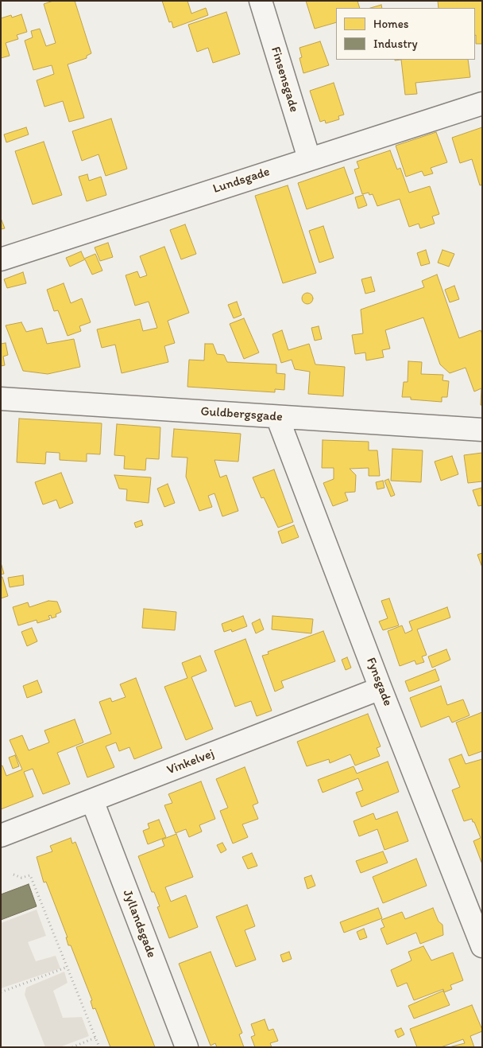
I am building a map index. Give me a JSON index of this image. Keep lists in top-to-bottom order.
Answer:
{
  "streets": {
    "street": [
      "Finsensgade",
      "Lundsgade",
      "Guldbergsgade",
      "Fynsgade",
      "Vinkelvej",
      "Jyllandsgade"
    ]
  },
  "crossings": [
    ["Finsensgade", "Lundsgade"],
    ["Guldbergsgade", "Fynsgade"],
    ["Fynsgade", "Vinkelvej"],
    ["Vinkelvej", "Jyllandsgade"]
  ],
  "legend": ["Homes", "Industry"]
}
